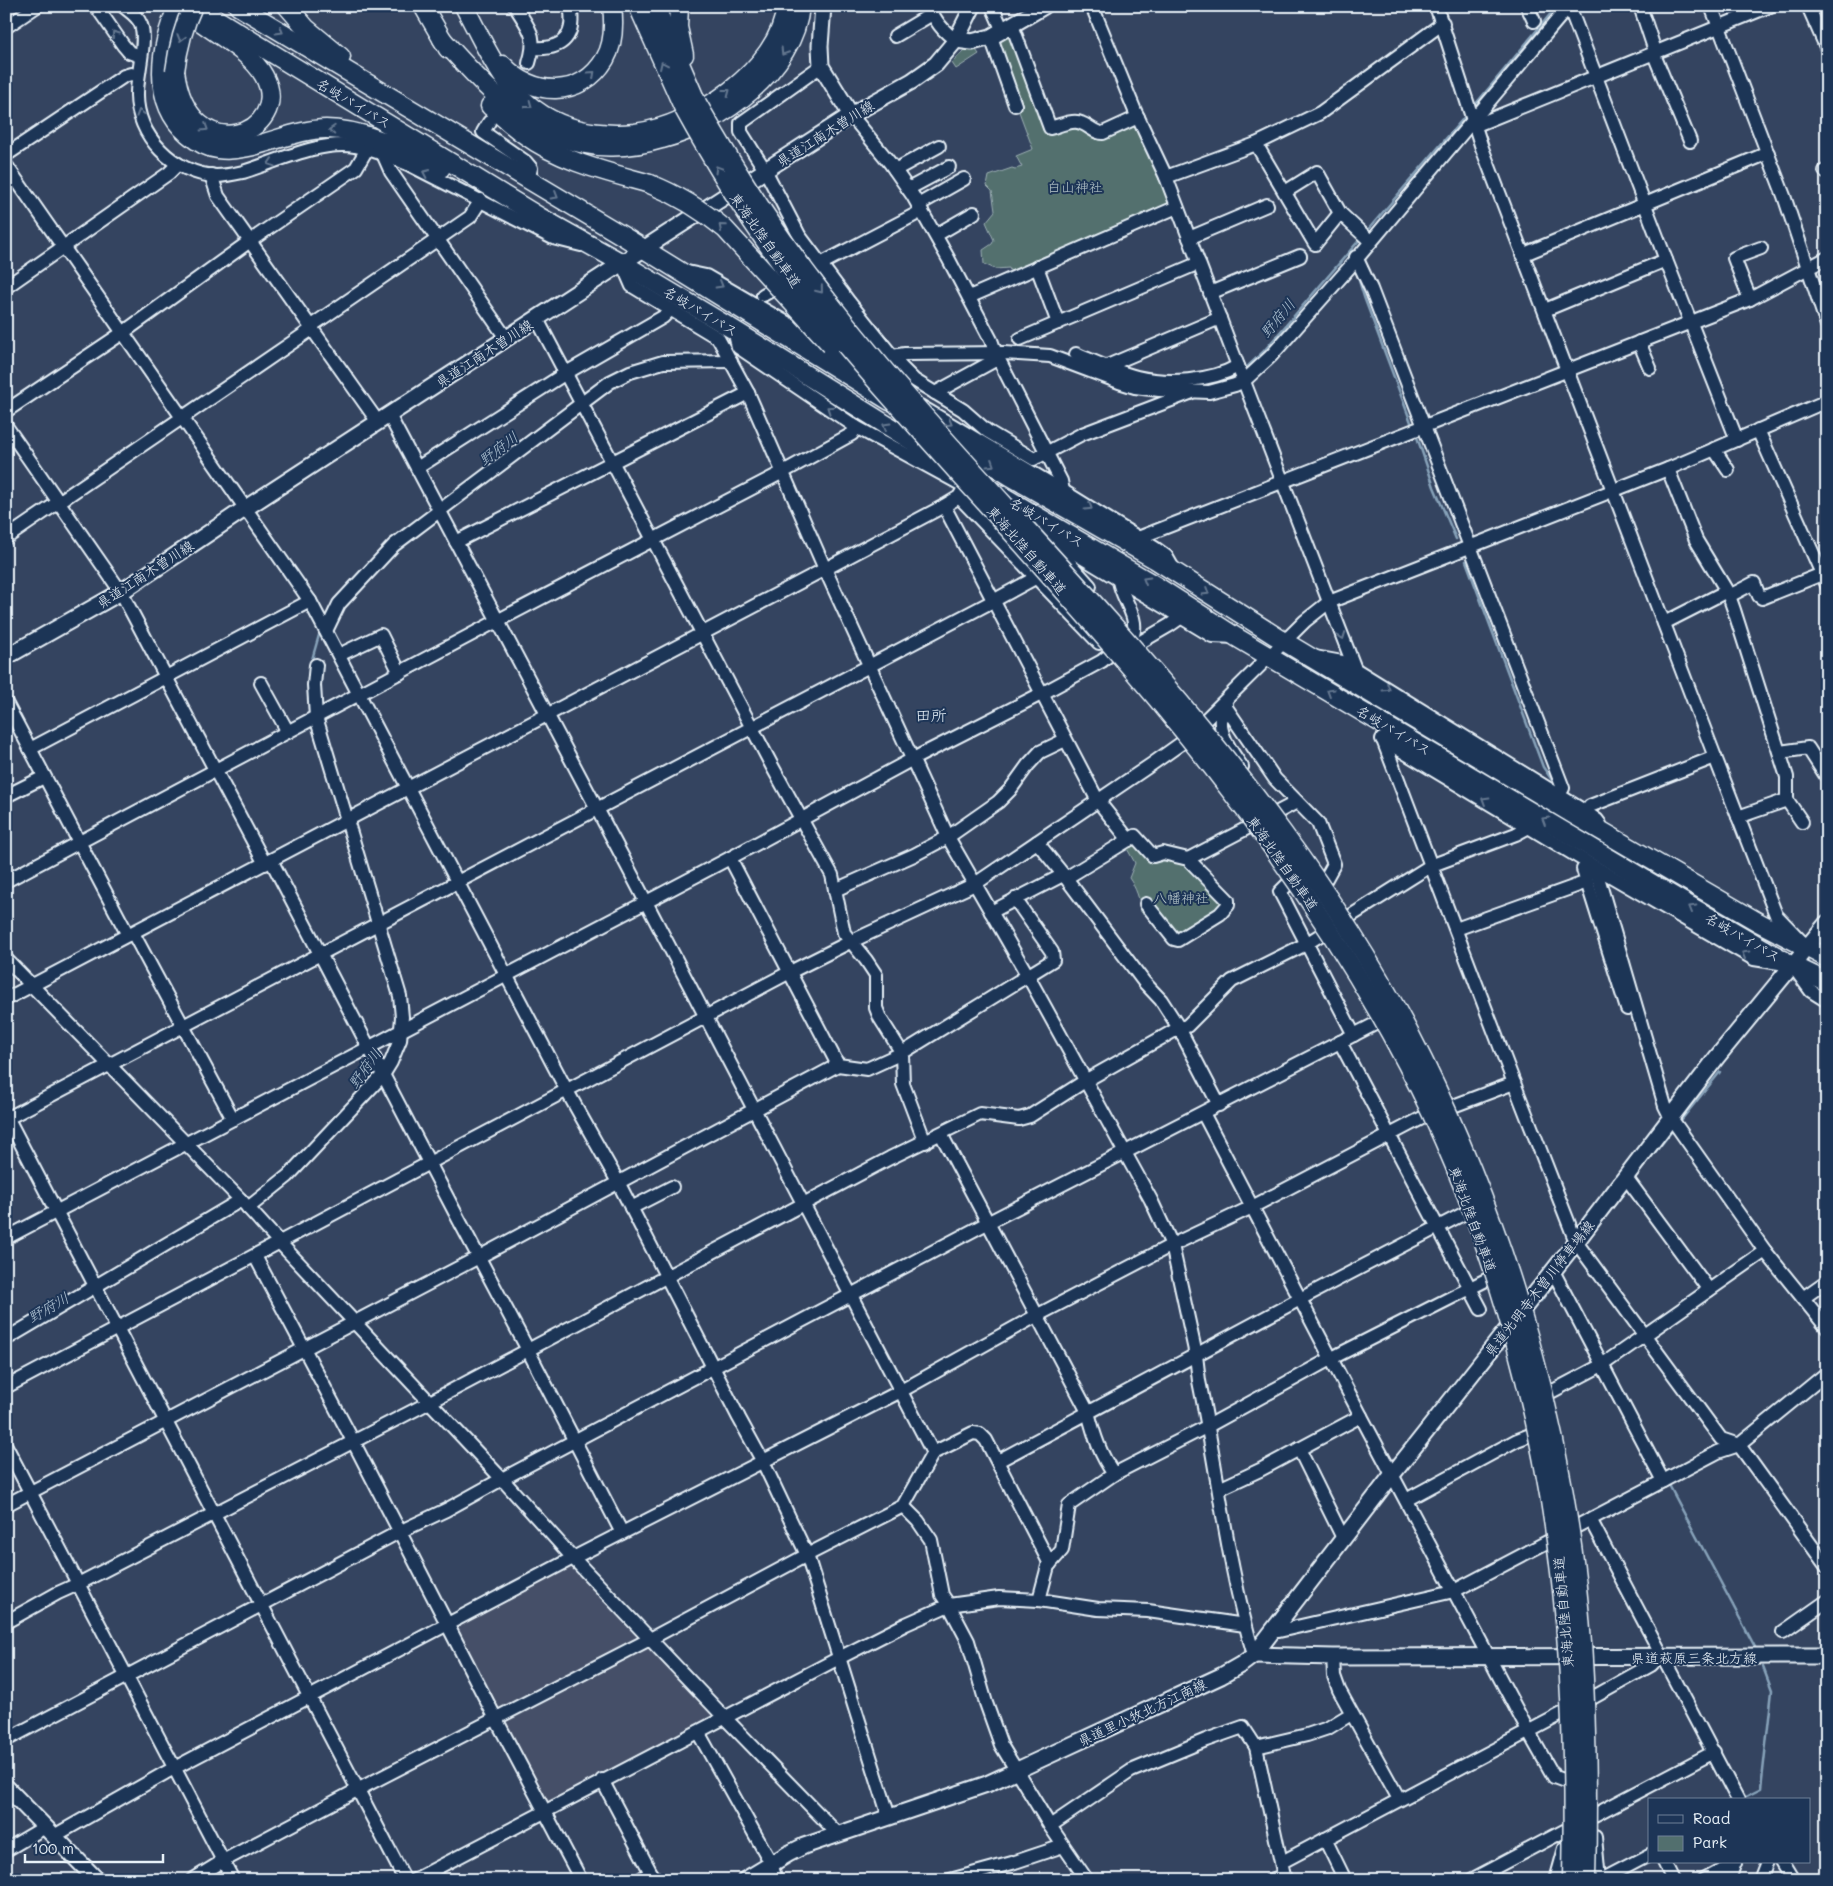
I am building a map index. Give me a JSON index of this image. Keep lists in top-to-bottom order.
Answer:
{
  "streets": {
    "highway": ["名岐バイパス", "東海北陸自動車道"],
    "main road": [
      "県道江南木曽川線",
      "県道光明寺木曽川停車場線",
      "県道萩原三条北方線",
      "県道里小牧北方江南線"
    ]
  },
  "crossings": [
    ["名岐バイパス", "県道江南木曽川線"],
    ["名岐バイパス", "県道光明寺木曽川停車場線"],
    ["県道光明寺木曽川停車場線", "県道里小牧北方江南線"]
  ],
  "districts": ["田所"],
  "water": ["野府川"],
  "parks": ["白山神社", "八幡神社"],
  "legend": ["Road", "Park"],
  "scale_bar": "100 m"
}
